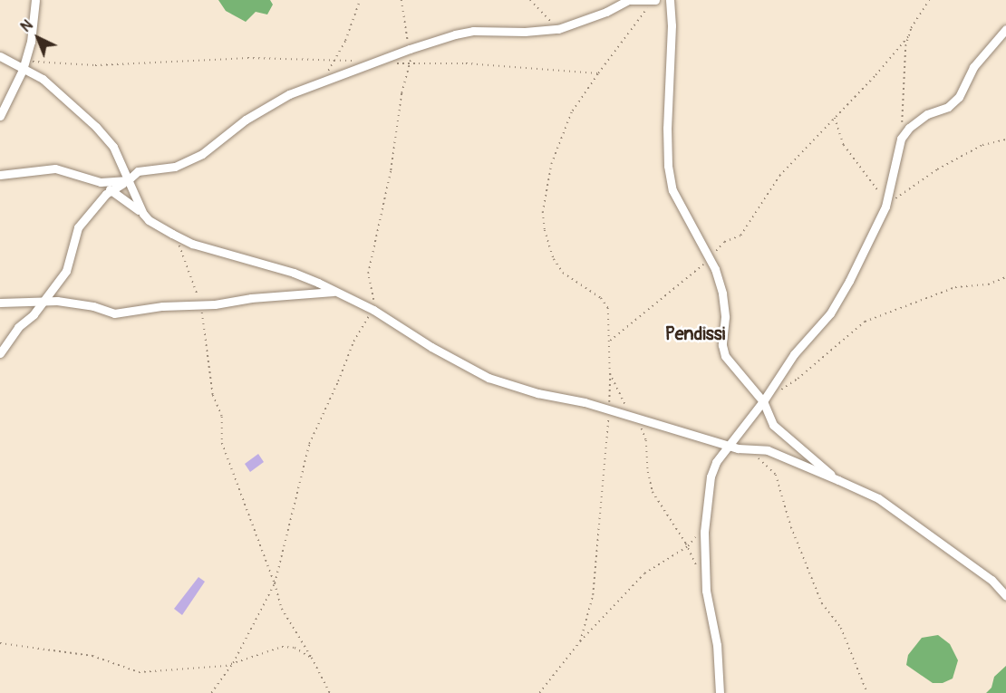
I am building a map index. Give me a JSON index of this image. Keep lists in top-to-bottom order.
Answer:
{
  "districts": ["Pendissi"],
  "north": "top left"
}
